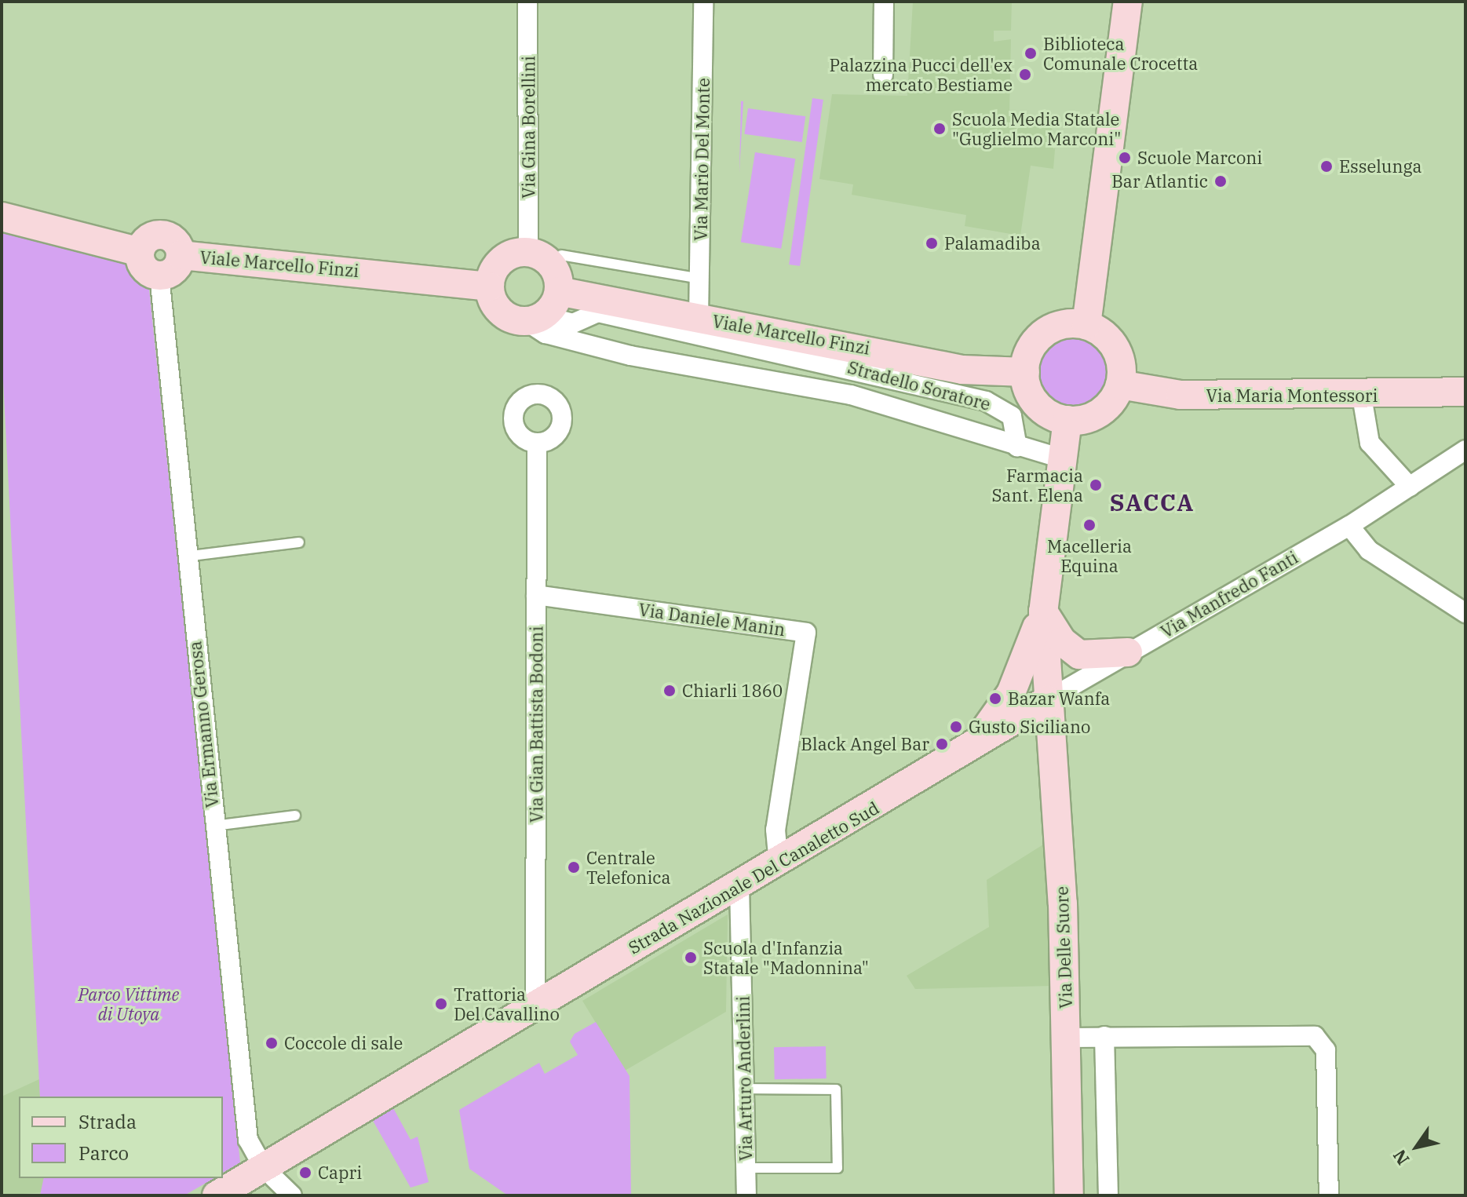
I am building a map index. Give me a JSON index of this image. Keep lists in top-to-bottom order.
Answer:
{
  "streets": {
    "street": [
      "Via Gina Borellini",
      "Via Mario Del Monte",
      "Viale Marcello Finzi",
      "Stradello Soratore",
      "Via Maria Montessori",
      "Via Manfredo Fanti",
      "Via Daniele Manin",
      "Via Ermanno Gerosa",
      "Via Gian Battista Bodoni",
      "Strada Nazionale Del Canaletto Sud",
      "Via Delle Suore",
      "Via Arturo Anderlini"
    ]
  },
  "crossings": [
    ["Via Gina Borellini", "Viale Marcello Finzi"],
    ["Via Gina Borellini", "Stradello Soratore"],
    ["Via Mario Del Monte", "Viale Marcello Finzi"],
    ["Viale Marcello Finzi", "Stradello Soratore"],
    ["Viale Marcello Finzi", "Via Maria Montessori"],
    ["Viale Marcello Finzi", "Via Ermanno Gerosa"],
    ["Via Manfredo Fanti", "Strada Nazionale Del Canaletto Sud"],
    ["Via Manfredo Fanti", "Via Delle Suore"],
    ["Via Daniele Manin", "Via Gian Battista Bodoni"],
    ["Via Daniele Manin", "Strada Nazionale Del Canaletto Sud"],
    ["Via Ermanno Gerosa", "Strada Nazionale Del Canaletto Sud"],
    ["Via Gian Battista Bodoni", "Strada Nazionale Del Canaletto Sud"],
    ["Strada Nazionale Del Canaletto Sud", "Via Delle Suore"],
    ["Strada Nazionale Del Canaletto Sud", "Via Arturo Anderlini"]
  ],
  "districts": ["SACCA"],
  "parks": ["Parco Vittime di Utoya"],
  "places": [
    "Biblioteca Comunale Crocetta",
    "Palazzina Pucci dell'ex mercato Bestiame",
    "Scuola Media Statale \"Guglielmo Marconi\"",
    "Scuole Marconi",
    "Esselunga",
    "Bar Atlantic",
    "Palamadiba",
    "Farmacia Sant. Elena",
    "Macelleria Equina",
    "Chiarli 1860",
    "Bazar Wanfa",
    "Gusto Siciliano",
    "Black Angel Bar",
    "Centrale Telefonica",
    "Scuola d'Infanzia Statale \"Madonnina\"",
    "Trattoria Del Cavallino",
    "Coccole di sale",
    "Capri"
  ],
  "legend": ["Strada", "Parco"],
  "north": "bottom left"
}
